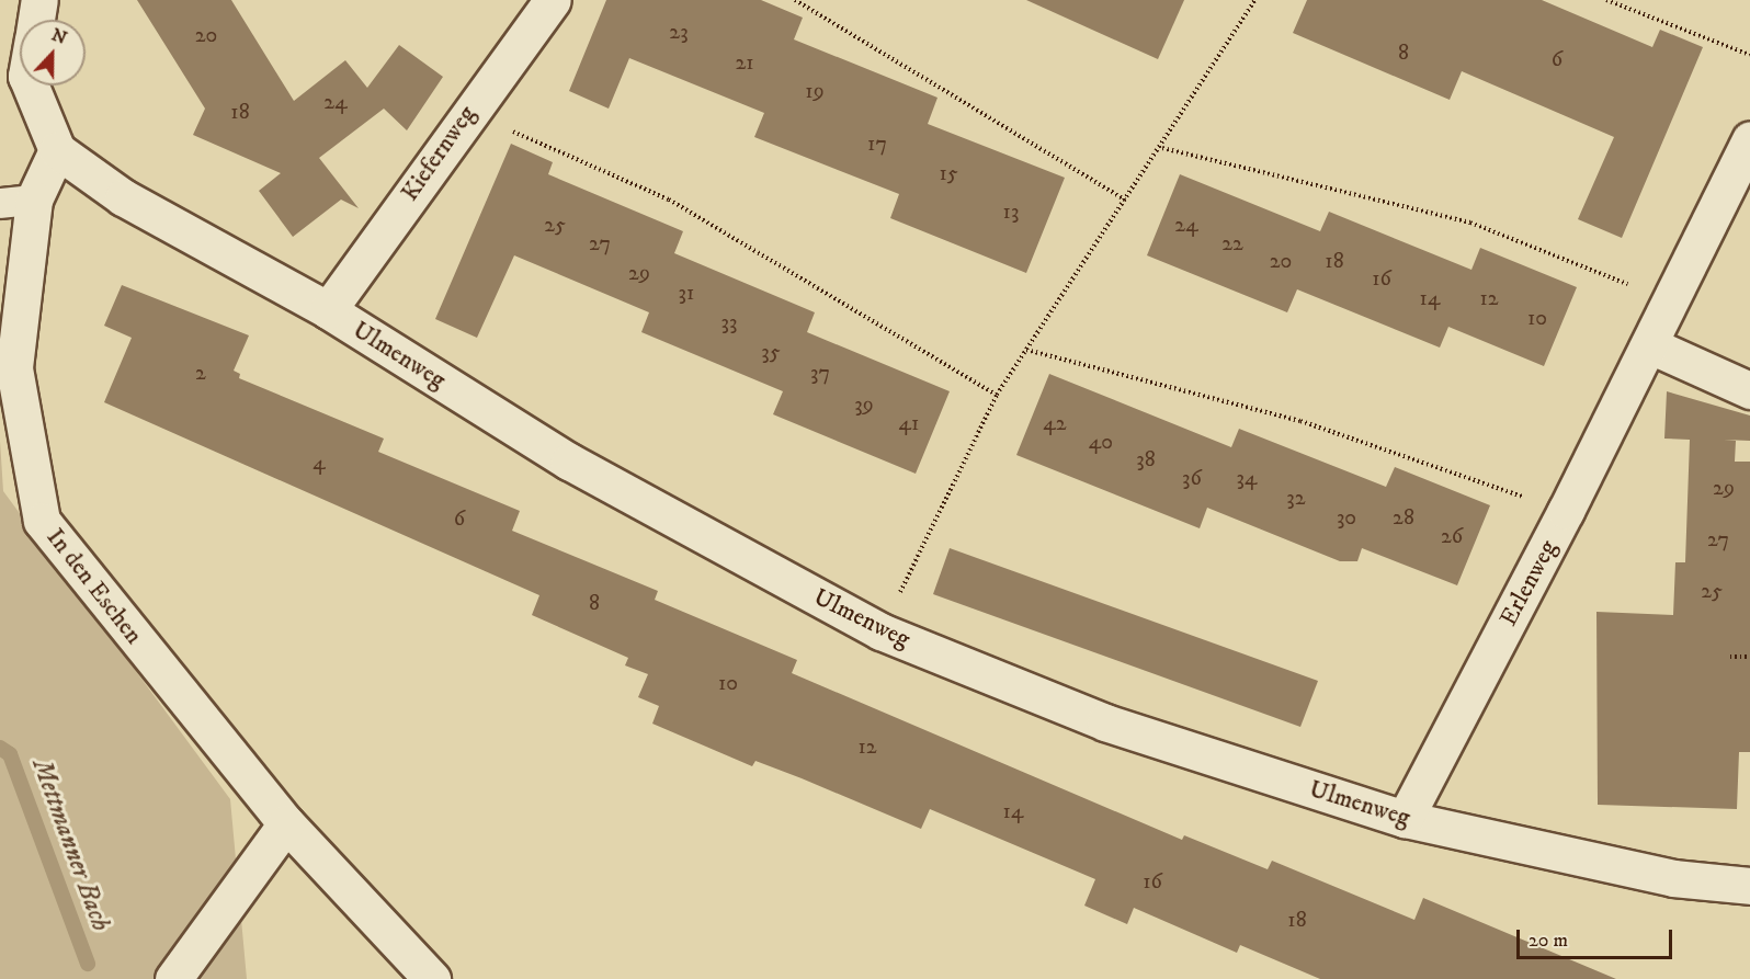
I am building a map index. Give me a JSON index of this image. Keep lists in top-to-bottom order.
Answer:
{
  "streets": {
    "street": [
      "Kiefernweg",
      "Ulmenweg",
      "Erlenweg",
      "In den Eschen"
    ]
  },
  "crossings": [
    ["Kiefernweg", "Ulmenweg"],
    ["Ulmenweg", "Erlenweg"],
    ["Ulmenweg", "In den Eschen"]
  ],
  "water": ["Mettmanner Bach"],
  "house_numbers": [
    "23",
    "20",
    "8",
    "6",
    "21",
    "19",
    "24",
    "18",
    "17",
    "15",
    "13",
    "25",
    "24",
    "27",
    "22",
    "20",
    "18",
    "29",
    "16",
    "31",
    "14",
    "12",
    "10",
    "33",
    "35",
    "2",
    "37",
    "39",
    "41",
    "42",
    "40",
    "38",
    "4",
    "36",
    "34",
    "29",
    "32",
    "30",
    "28",
    "6",
    "26",
    "27",
    "25",
    "8",
    "10",
    "12",
    "14",
    "16",
    "18"
  ],
  "scale_bar": "20 m",
  "north": "top"
}
